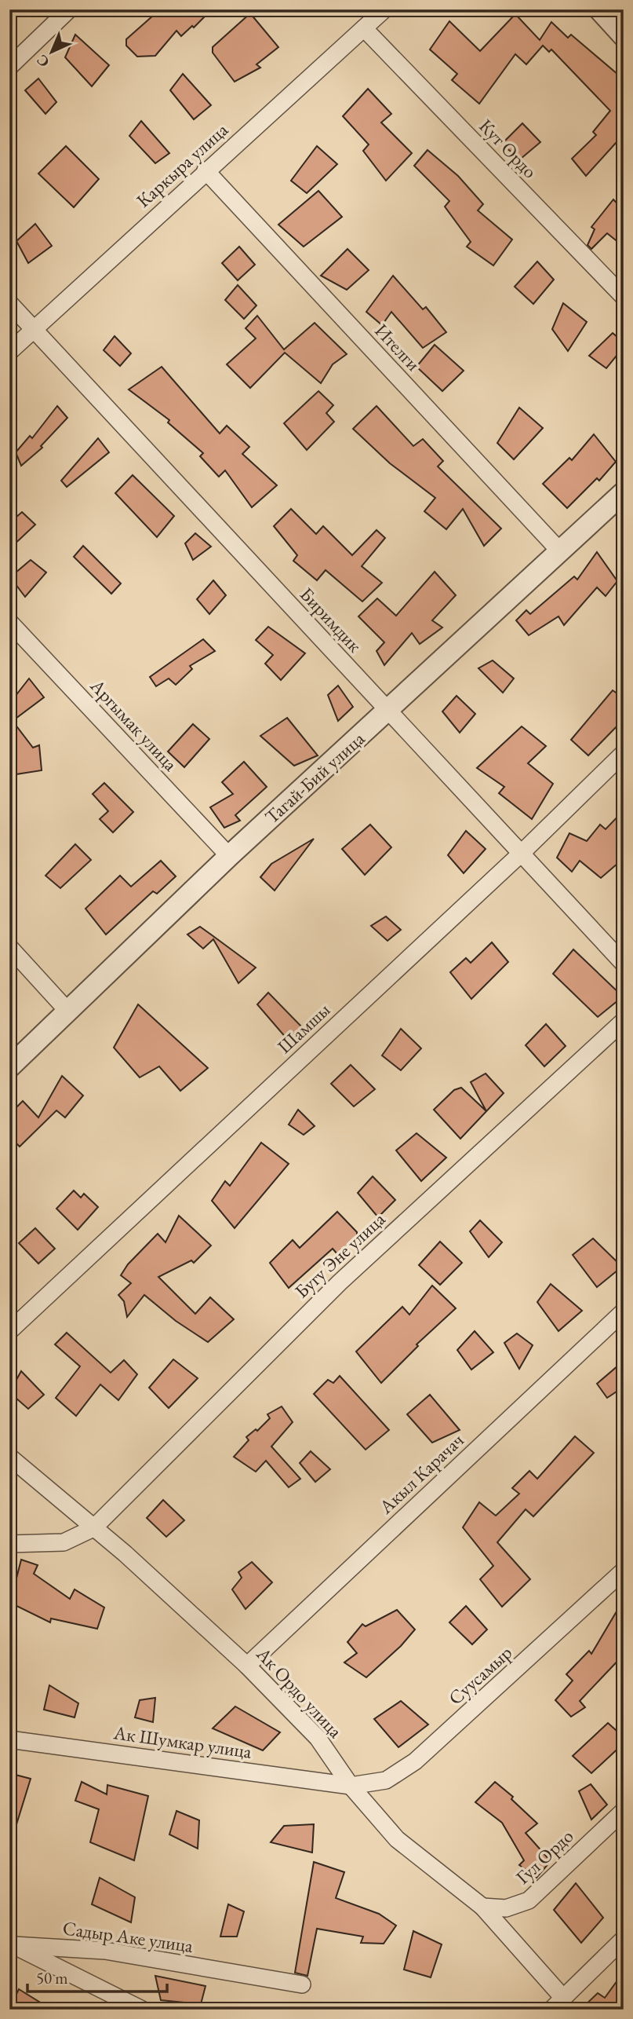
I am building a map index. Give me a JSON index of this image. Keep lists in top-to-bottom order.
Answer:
{
  "streets": {
    "street": [
      "Кут Ордо",
      "Каркыра улица",
      "Ителги",
      "Биримдик",
      "Аргымак улица",
      "Тагай-Бий улица",
      "Шамшы",
      "Бугу Эне улица",
      "Акыл Карачач",
      "Суусамыр",
      "Ак Ордо улица",
      "Ак Шумкар улица",
      "Гул Ордо",
      "Садыр Аке улица"
    ]
  },
  "crossings": [
    ["Кут Ордо", "Каркыра улица"],
    ["Каркыра улица", "Ителги"],
    ["Каркыра улица", "Биримдик"],
    ["Ителги", "Тагай-Бий улица"],
    ["Биримдик", "Тагай-Бий улица"],
    ["Биримдик", "Шамшы"],
    ["Аргымак улица", "Тагай-Бий улица"],
    ["Бугу Эне улица", "Ак Ордо улица"],
    ["Акыл Карачач", "Ак Ордо улица"],
    ["Суусамыр", "Ак Ордо улица"],
    ["Суусамыр", "Ак Шумкар улица"],
    ["Ак Ордо улица", "Ак Шумкар улица"],
    ["Ак Ордо улица", "Гул Ордо"]
  ],
  "scale_bar": "50 m",
  "north": "bottom left"
}
